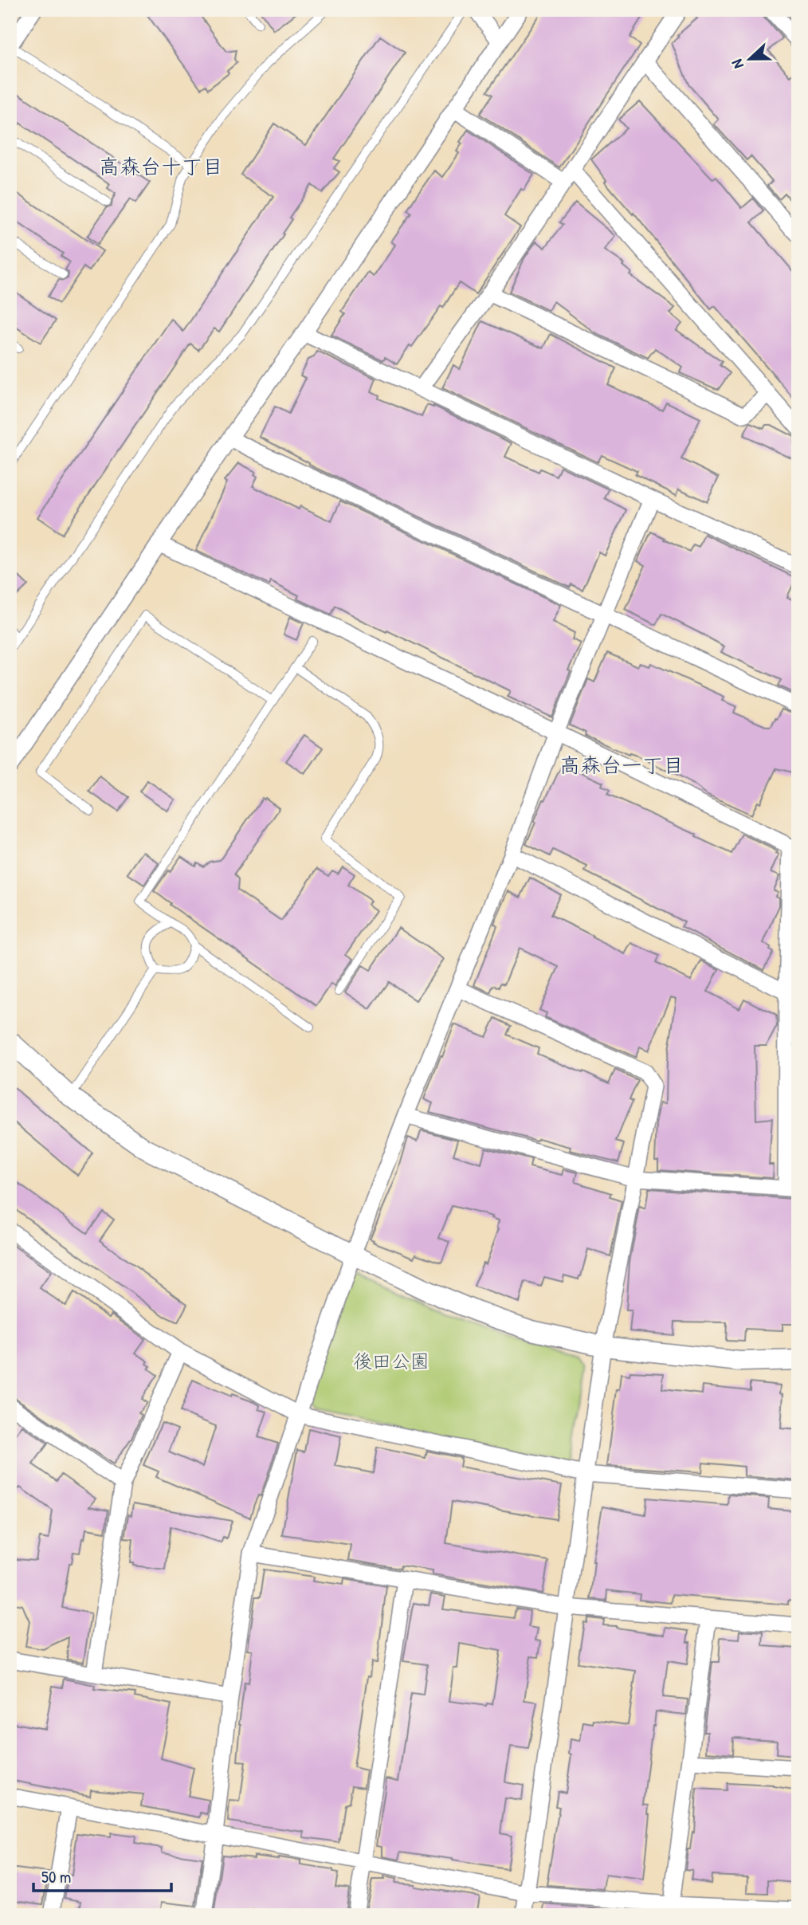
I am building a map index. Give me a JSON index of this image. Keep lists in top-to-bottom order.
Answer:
{
  "districts": ["高森台十丁目", "高森台一丁目"],
  "parks": ["後田公園"],
  "scale_bar": "50 m",
  "north": "left"
}
